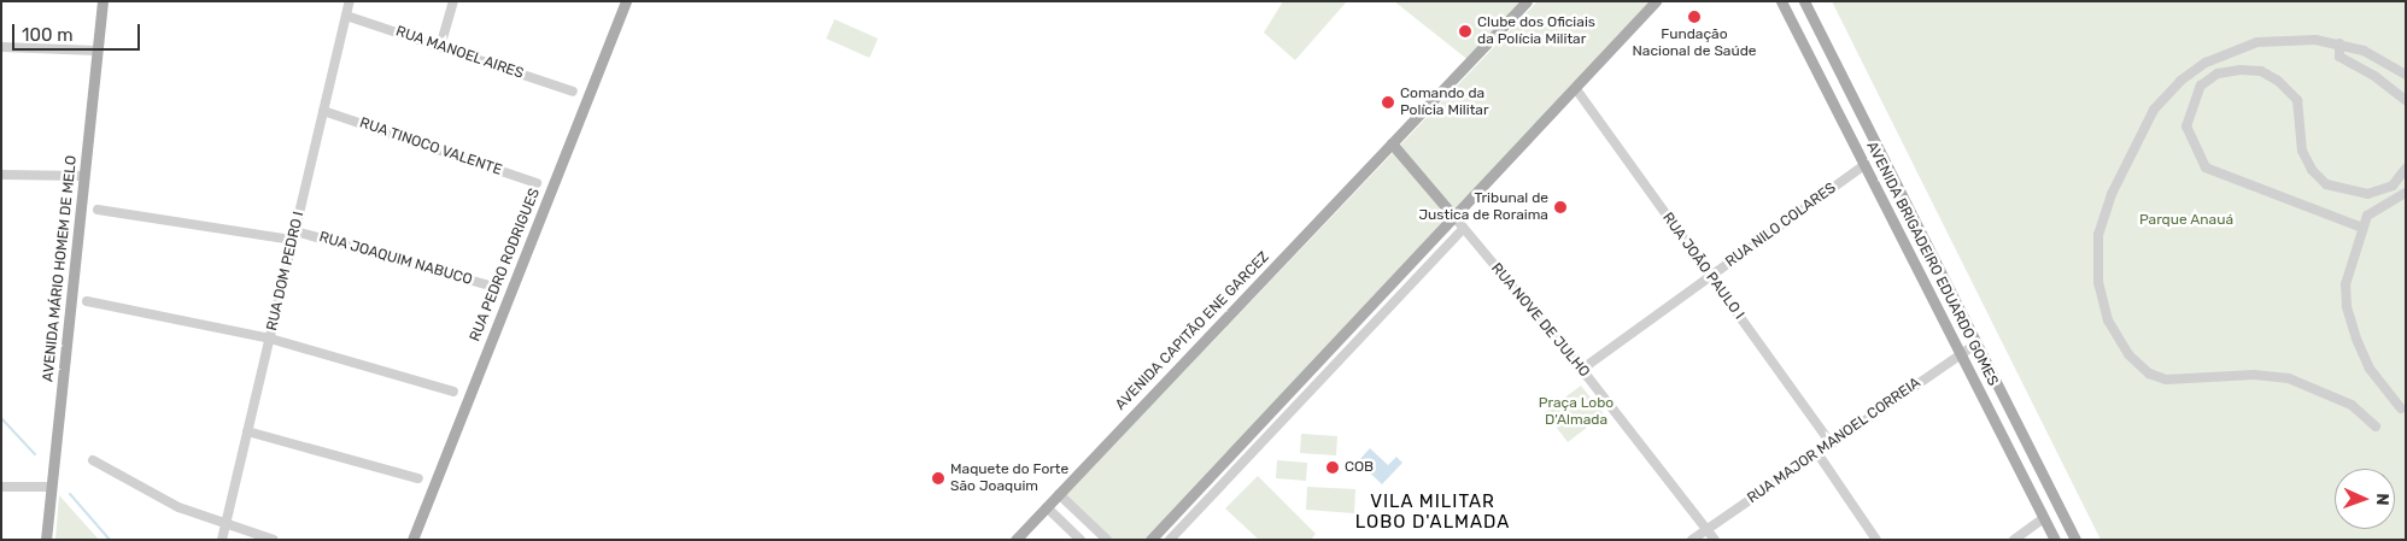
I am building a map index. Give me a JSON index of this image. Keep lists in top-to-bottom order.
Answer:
{
  "streets": {
    "main road": [
      "AVENIDA BRIGADEIRO EDUARDO GOMES",
      "RUA PEDRO RODRIGUES",
      "AVENIDA MÁRIO HOMEM DE MELO",
      "AVENIDA CAPITÃO ENE GARCEZ"
    ],
    "street": [
      "RUA MANOEL AIRES",
      "RUA TINOCO VALENTE",
      "RUA NILO COLARES",
      "RUA JOAQUIM NABUCO",
      "RUA JOÃO PAULO I",
      "RUA DOM PEDRO I",
      "RUA NOVE DE JULHO",
      "RUA MAJOR MANOEL CORREIA"
    ]
  },
  "crossings": [
    ["RUA MANOEL AIRES", "RUA DOM PEDRO I"],
    ["RUA TINOCO VALENTE", "RUA DOM PEDRO I"],
    ["RUA NILO COLARES", "AVENIDA BRIGADEIRO EDUARDO GOMES"],
    ["RUA NILO COLARES", "RUA JOÃO PAULO I"],
    ["RUA NILO COLARES", "RUA NOVE DE JULHO"],
    ["RUA JOAQUIM NABUCO", "RUA DOM PEDRO I"],
    ["AVENIDA BRIGADEIRO EDUARDO GOMES", "RUA MAJOR MANOEL CORREIA"],
    ["RUA JOÃO PAULO I", "RUA MAJOR MANOEL CORREIA"],
    ["RUA NOVE DE JULHO", "RUA MAJOR MANOEL CORREIA"]
  ],
  "districts": ["VILA MILITAR LOBO D'ALMADA"],
  "parks": ["Parque Anauá", "Praça Lobo D'Almada"],
  "places": [
    "Fundação Nacional de Saúde",
    "Clube dos Oficiais da Polícia Militar",
    "Comando da Polícia Militar",
    "Tribunal de Justica de Roraima",
    "COB",
    "Maquete do Forte São Joaquim"
  ],
  "scale_bar": "100 m",
  "north": "right"
}
